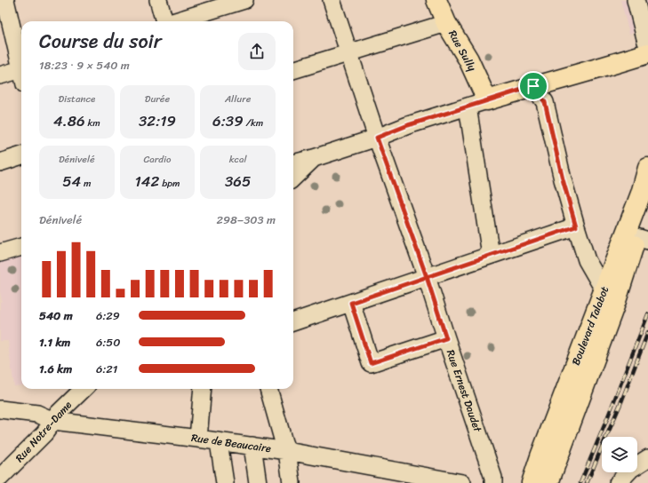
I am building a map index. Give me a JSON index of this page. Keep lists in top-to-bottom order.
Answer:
{
  "streets": {
    "main road": ["Rue Sully", "Boulevard Talabot"],
    "street": ["Rue Ernest Daudet", "Rue Notre-Dame", "Rue de Beaucaire"]
  },
  "crossings": [
    ["Rue Notre-Dame", "Rue de Beaucaire"]
  ],
  "page": {
    "heading": ["Course du soir", "18:23 · 9 × 540 m"],
    "stats": [
      ["Distance", "4.86 km"],
      ["Durée", "32:19"],
      ["Allure", "6:39 /km"],
      ["Dénivelé", "54 m"],
      ["Cardio", "142 bpm"],
      ["kcal", "365"]
    ],
    "chart": ["Dénivelé", "298–303 m"],
    "list": [
      {
        "name": "540 m",
        "note": "6:29"
      },
      {
        "name": "1.1 km",
        "note": "6:50"
      },
      {
        "name": "1.6 km",
        "note": "6:21"
      }
    ]
  }
}
